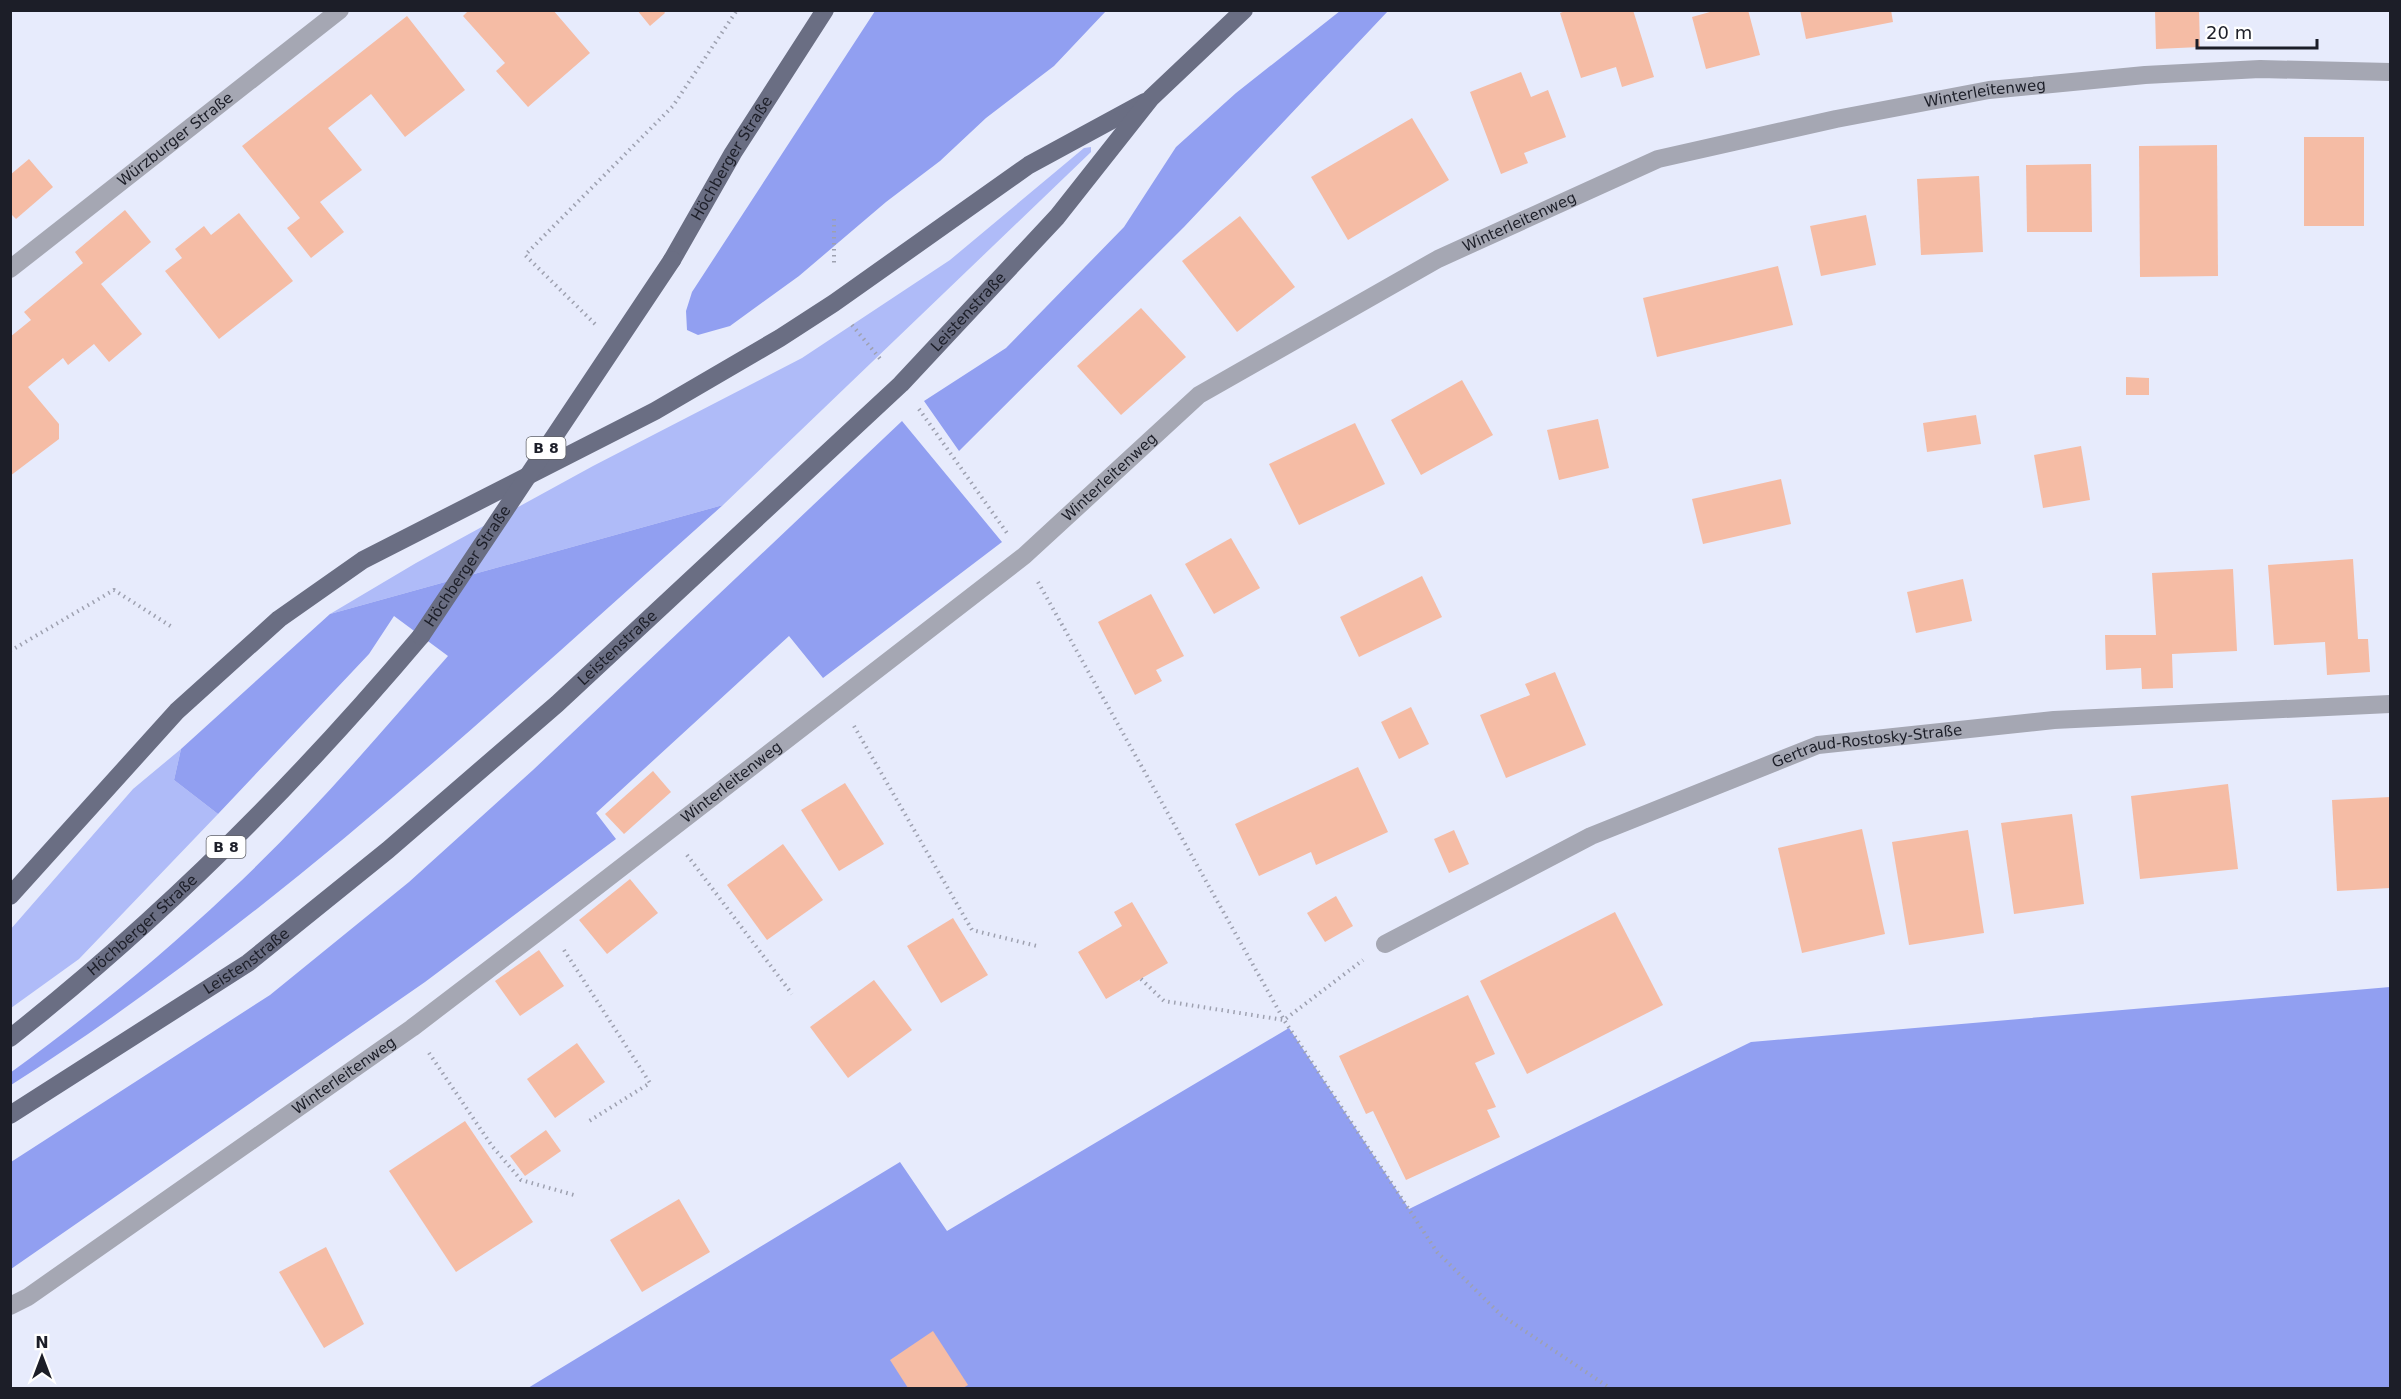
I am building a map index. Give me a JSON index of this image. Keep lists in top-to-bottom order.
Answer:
{
  "streets": {
    "main road": ["Höchberger Straße", "Leistenstraße", "B 8"],
    "street": ["Winterleitenweg", "Würzburger Straße", "Gertraud-Rostosky-Straße"]
  },
  "scale_bar": "20 m",
  "north": "top"
}
